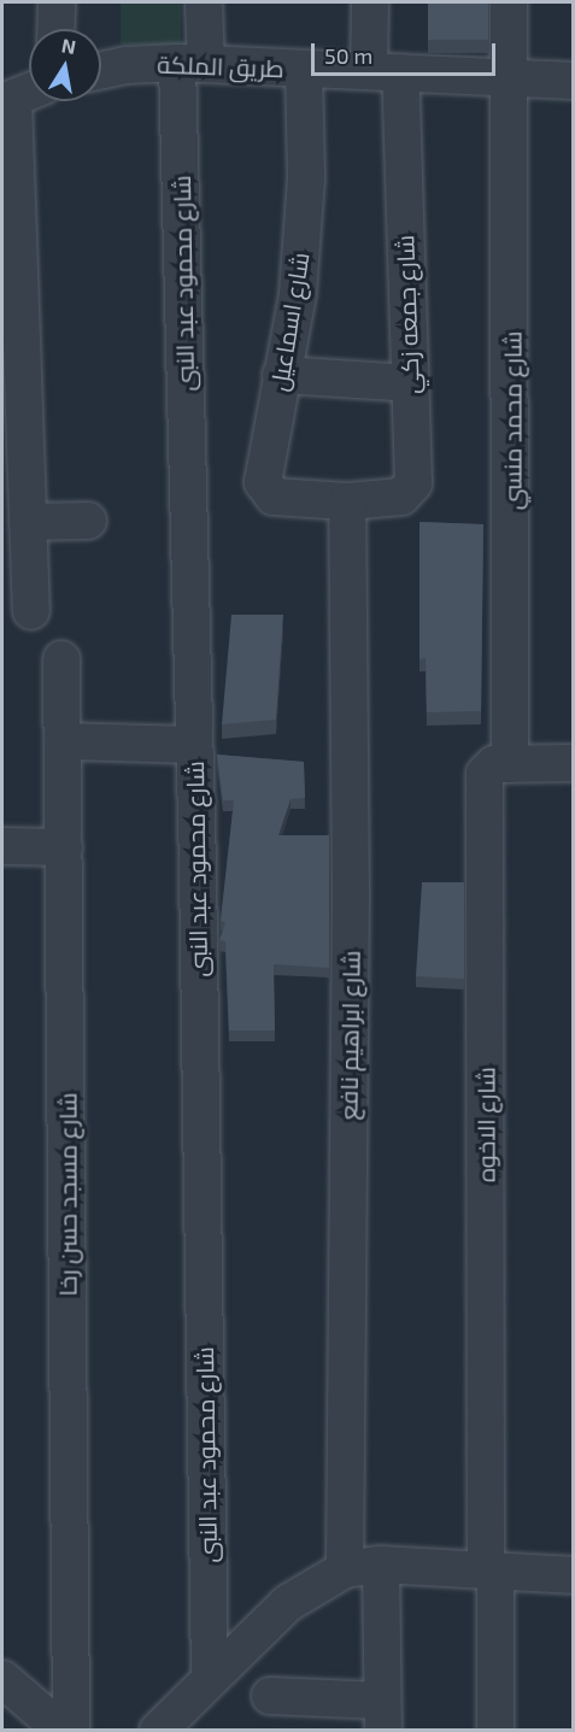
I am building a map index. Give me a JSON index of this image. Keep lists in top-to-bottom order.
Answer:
{
  "streets": {
    "street": [
      "طريق الملكة",
      "شارع محمود عبد النبى",
      "شارع جمعه زكي",
      "شارع اسماعيل",
      "شارع محمد منسي",
      "شارع ابراهيم نافع",
      "شارع الاخوه",
      "شارع مسجد حسن رخا"
    ]
  },
  "crossings": [
    ["طريق الملكة", "شارع محمود عبد النبى"],
    ["طريق الملكة", "شارع جمعه زكي"],
    ["طريق الملكة", "شارع اسماعيل"],
    ["طريق الملكة", "شارع محمد منسي"],
    ["شارع جمعه زكي", "شارع اسماعيل"],
    ["شارع جمعه زكي", "شارع ابراهيم نافع"],
    ["شارع اسماعيل", "شارع ابراهيم نافع"],
    ["شارع محمد منسي", "شارع الاخوه"]
  ],
  "scale_bar": "50 m",
  "north": "top"
}
